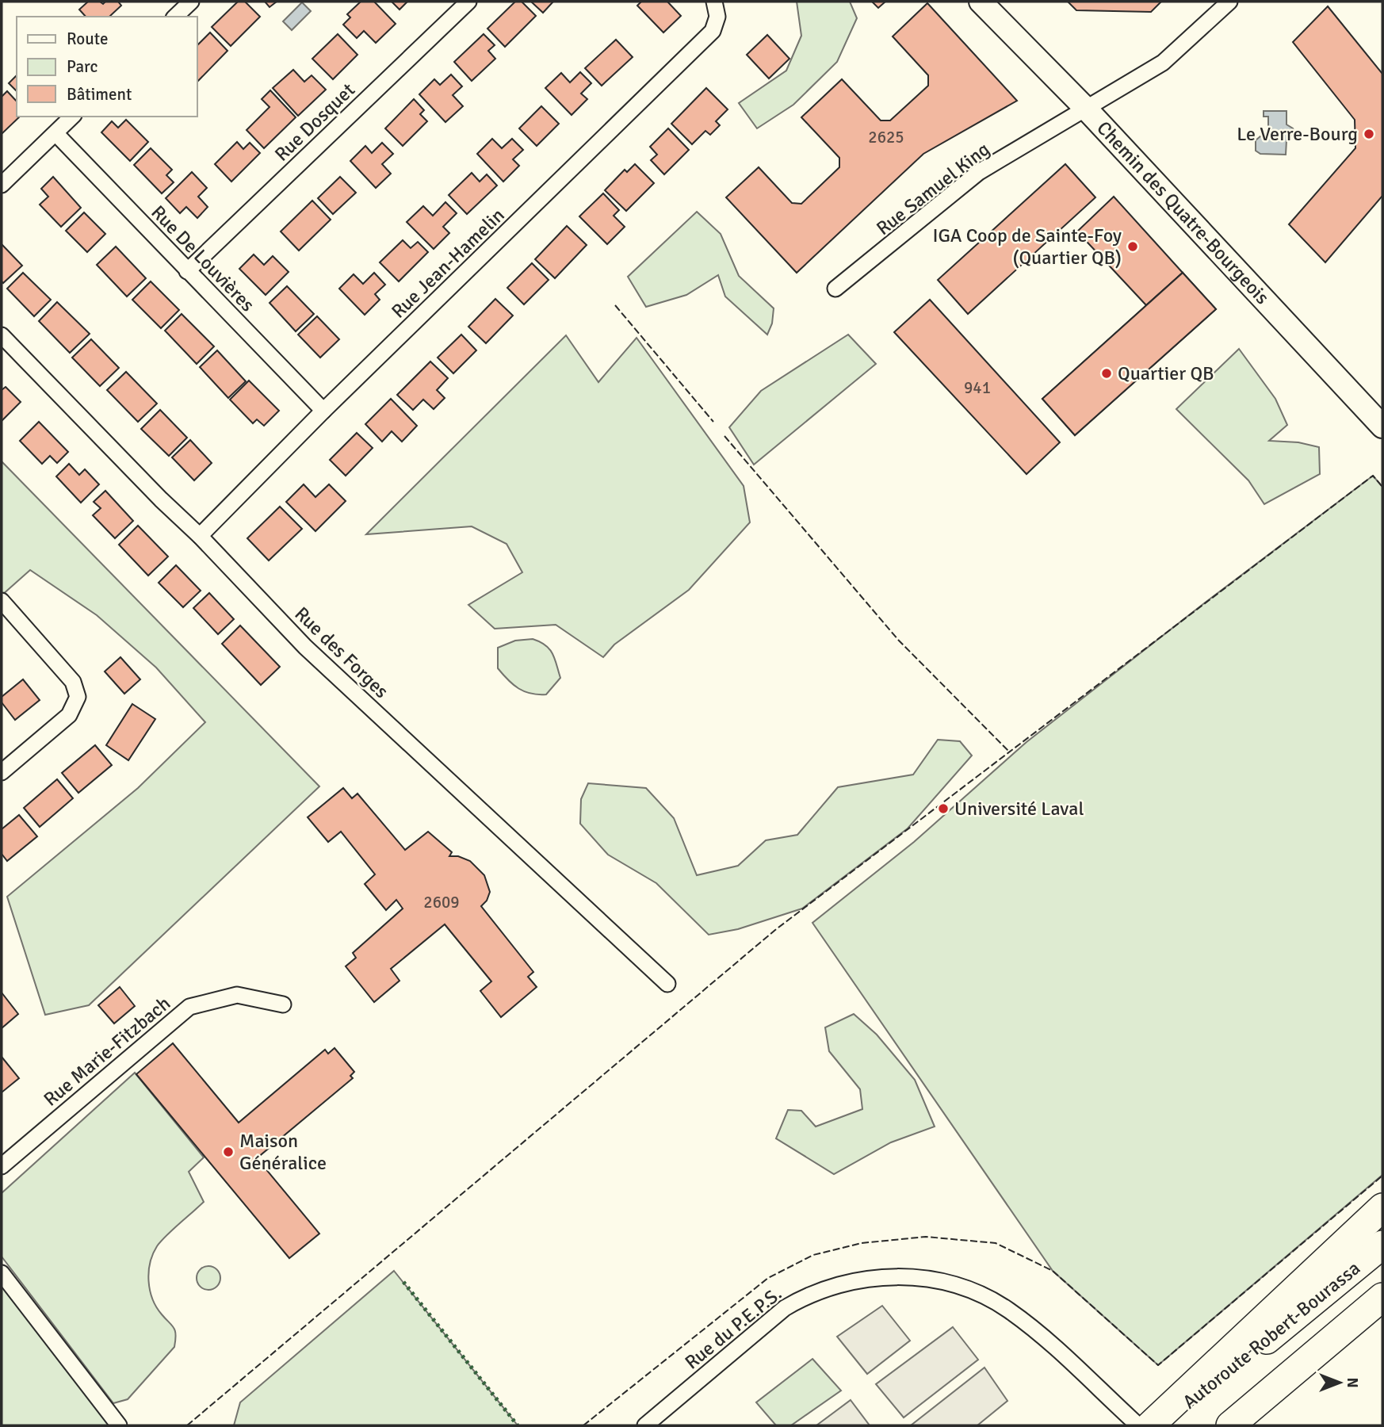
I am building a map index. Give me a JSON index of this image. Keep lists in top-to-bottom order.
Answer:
{
  "streets": {
    "highway": ["Autoroute Robert-Bourassa"],
    "main road": ["Chemin des Quatre-Bourgeois"],
    "street": [
      "Rue Dosquet",
      "Rue Samuel King",
      "Rue De Louvières",
      "Rue Jean-Hamelin",
      "Rue des Forges",
      "Rue Marie-Fitzbach",
      "Rue du P.E.P.S."
    ]
  },
  "crossings": [
    ["Rue Dosquet", "Rue De Louvières"],
    ["Rue Samuel King", "Chemin des Quatre-Bourgeois"],
    ["Rue De Louvières", "Rue Jean-Hamelin"],
    ["Rue Jean-Hamelin", "Rue des Forges"]
  ],
  "places": [
    "Le Verre-Bourg",
    "IGA Coop de Sainte-Foy (Quartier QB)",
    "Quartier QB",
    "Université Laval",
    "Maison Généralice"
  ],
  "house_numbers": ["2625", "941", "2609"],
  "legend": ["Route", "Parc", "Bâtiment"],
  "north": "right"
}
